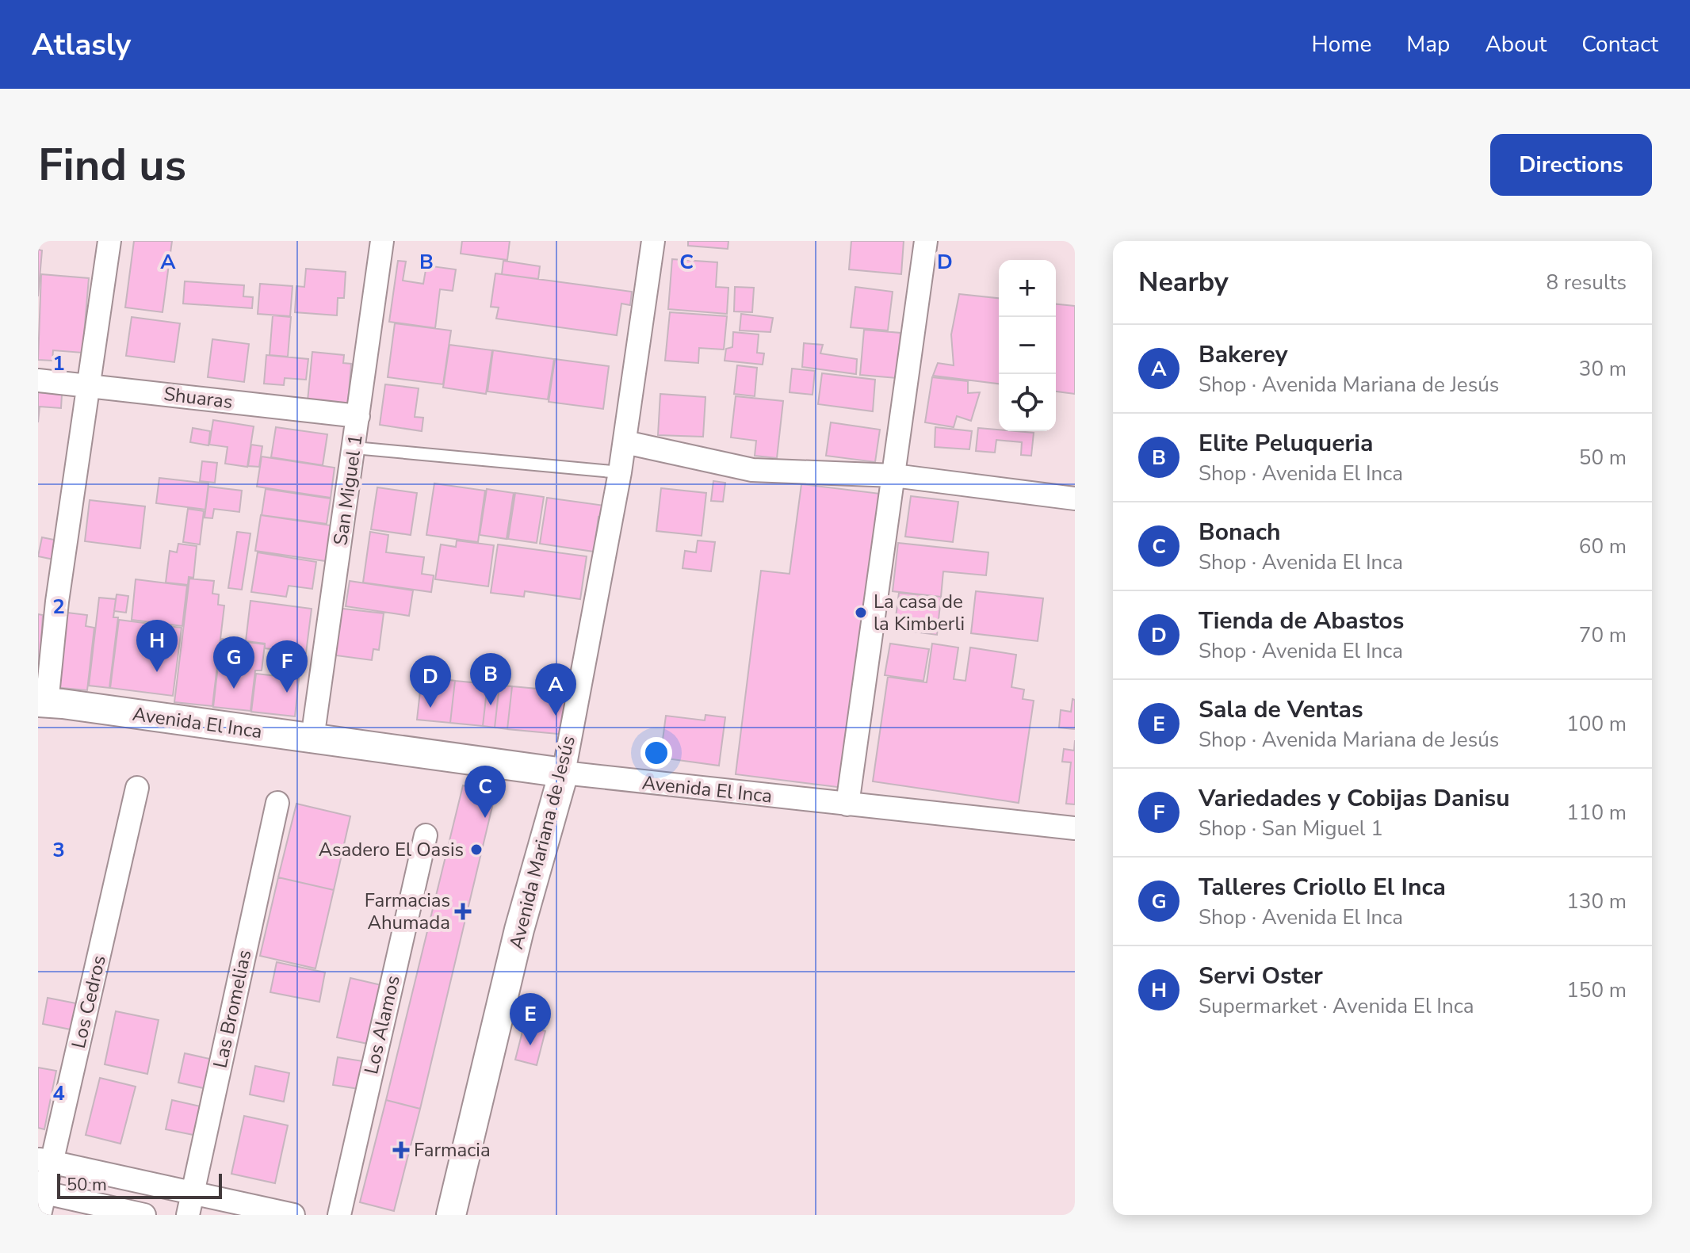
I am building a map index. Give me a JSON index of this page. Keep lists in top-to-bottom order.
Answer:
{
  "streets": {
    "street": [
      "Shuaras",
      "San Miguel 1",
      "Avenida El Inca",
      "Avenida Mariana de Jesús",
      "Los Cedros",
      "Las Bromelias",
      "Los Alamos"
    ]
  },
  "crossings": [
    ["Shuaras", "San Miguel 1"],
    ["San Miguel 1", "Avenida El Inca"],
    ["Avenida El Inca", "Avenida Mariana de Jesús"]
  ],
  "places": {
    "other": ["La casa de la Kimberli", "Asadero El Oasis"],
    "health": ["Farmacias Ahumada", "Farmacia"]
  },
  "scale_bar": "50 m",
  "page": {
    "header": "Atlasly",
    "nav": [
      "Home",
      "Map",
      "About",
      "Contact"
    ],
    "buttons": "Directions",
    "title": "Find us",
    "heading": ["Nearby", "8 results"],
    "map_buttons": ["+", "−"],
    "list": [
      {
        "mark": "A",
        "name": "Bakerey",
        "note": "Shop · Avenida Mariana de Jesús",
        "value": "30 m"
      },
      {
        "mark": "B",
        "name": "Elite Peluqueria",
        "note": "Shop · Avenida El Inca",
        "value": "50 m"
      },
      {
        "mark": "C",
        "name": "Bonach",
        "note": "Shop · Avenida El Inca",
        "value": "60 m"
      },
      {
        "mark": "D",
        "name": "Tienda de Abastos",
        "note": "Shop · Avenida El Inca",
        "value": "70 m"
      },
      {
        "mark": "E",
        "name": "Sala de Ventas",
        "note": "Shop · Avenida Mariana de Jesús",
        "value": "100 m"
      },
      {
        "mark": "F",
        "name": "Variedades y Cobijas Danisu",
        "note": "Shop · San Miguel 1",
        "value": "110 m"
      },
      {
        "mark": "G",
        "name": "Talleres Criollo El Inca",
        "note": "Shop · Avenida El Inca",
        "value": "130 m"
      },
      {
        "mark": "H",
        "name": "Servi Oster",
        "note": "Supermarket · Avenida El Inca",
        "value": "150 m"
      }
    ],
    "pins": [
      "H",
      "G",
      "F",
      "B",
      "D",
      "A",
      "C",
      "E"
    ],
    "scale": "50 m"
  },
  "grid": {
    "columns": [
      "A",
      "B",
      "C",
      "D"
    ],
    "rows": [
      "1",
      "2",
      "3",
      "4"
    ]
  }
}
